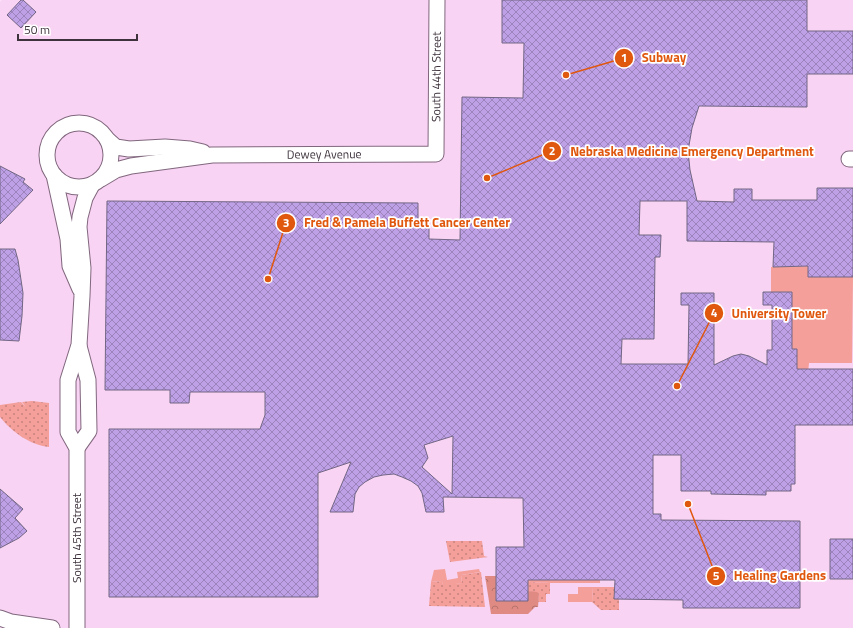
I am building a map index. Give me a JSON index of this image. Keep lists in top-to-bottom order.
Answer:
{
  "streets": {
    "street": ["South 44th Street", "Dewey Avenue", "South 45th Street"]
  },
  "crossings": [
    ["South 44th Street", "Dewey Avenue"]
  ],
  "places": [
    "Subway",
    "Nebraska Medicine Emergency Department",
    "Fred & Pamela Buffett Cancer Center",
    "University Tower",
    "Healing Gardens"
  ],
  "scale_bar": "50 m"
}
